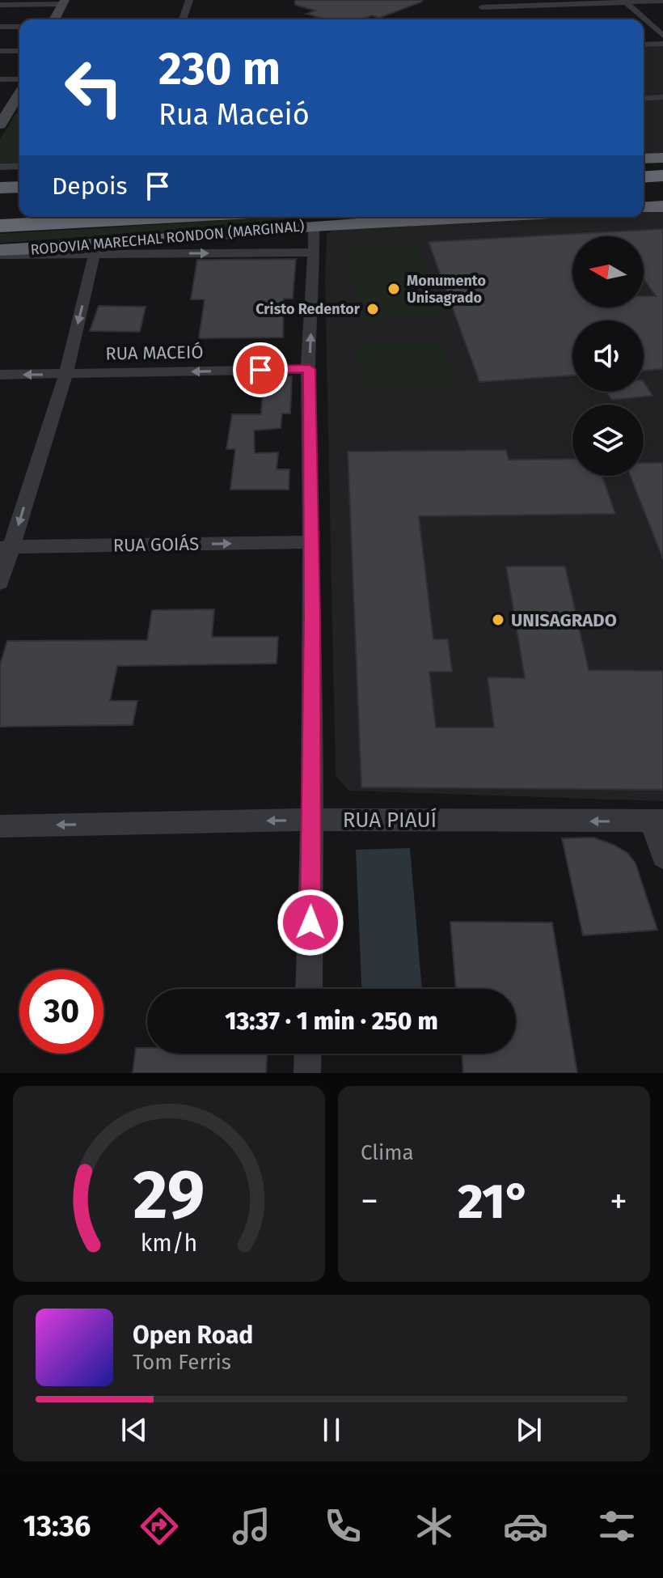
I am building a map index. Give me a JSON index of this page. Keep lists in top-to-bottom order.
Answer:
{
  "streets": {
    "highway": ["RODOVIA MARECHAL RONDON (MARGINAL)"],
    "street": ["RUA MACEIÓ", "RUA GOIÁS", "RUA PIAUÍ"]
  },
  "one_way": ["RUA GOIÁS", "RUA PIAUÍ"],
  "places": ["Monumento Unisagrado", "Cristo Redentor", "UNISAGRADO"],
  "north": "left",
  "page": {
    "turn": ["230 m", "Rua Maceió"],
    "then": "Depois",
    "limit": "30",
    "trip": "13:37 · 1 min · 250 m",
    "tile": "Clima",
    "heat": ["−", "21°", "+"],
    "song": ["Open Road", "Tom Ferris"],
    "tabs": "13:36",
    "gauge": ["29", "km/h"]
  }
}
